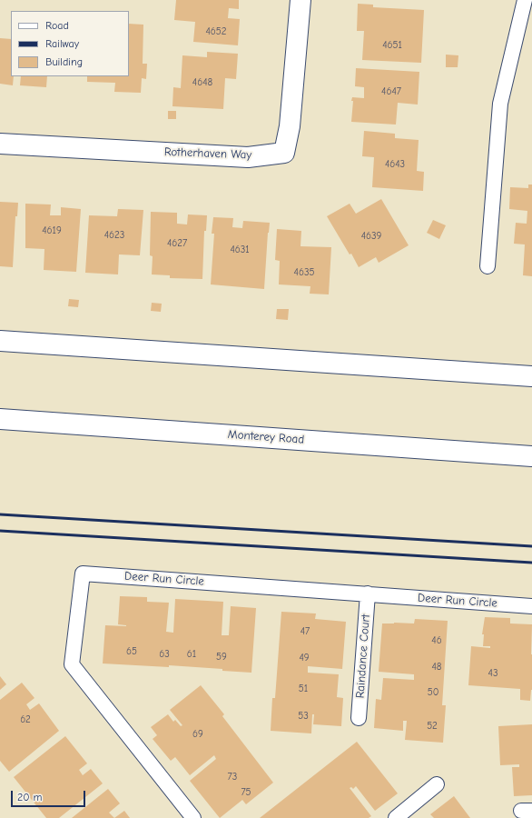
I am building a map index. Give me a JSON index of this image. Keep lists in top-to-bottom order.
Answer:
{
  "streets": {
    "main road": ["Rotherhaven Way", "Monterey Road"],
    "lane": ["Deer Run Circle", "Raindance Court"]
  },
  "crossings": [
    ["Deer Run Circle", "Raindance Court"]
  ],
  "house_numbers": [
    "4652",
    "4651",
    "4648",
    "4647",
    "4643",
    "4619",
    "4623",
    "4639",
    "4627",
    "4631",
    "4635",
    "47",
    "46",
    "65",
    "63",
    "61",
    "59",
    "49",
    "48",
    "43",
    "51",
    "50",
    "53",
    "62",
    "52",
    "69",
    "73",
    "75"
  ],
  "legend": ["Road", "Railway", "Building"],
  "scale_bar": "20 m"
}
